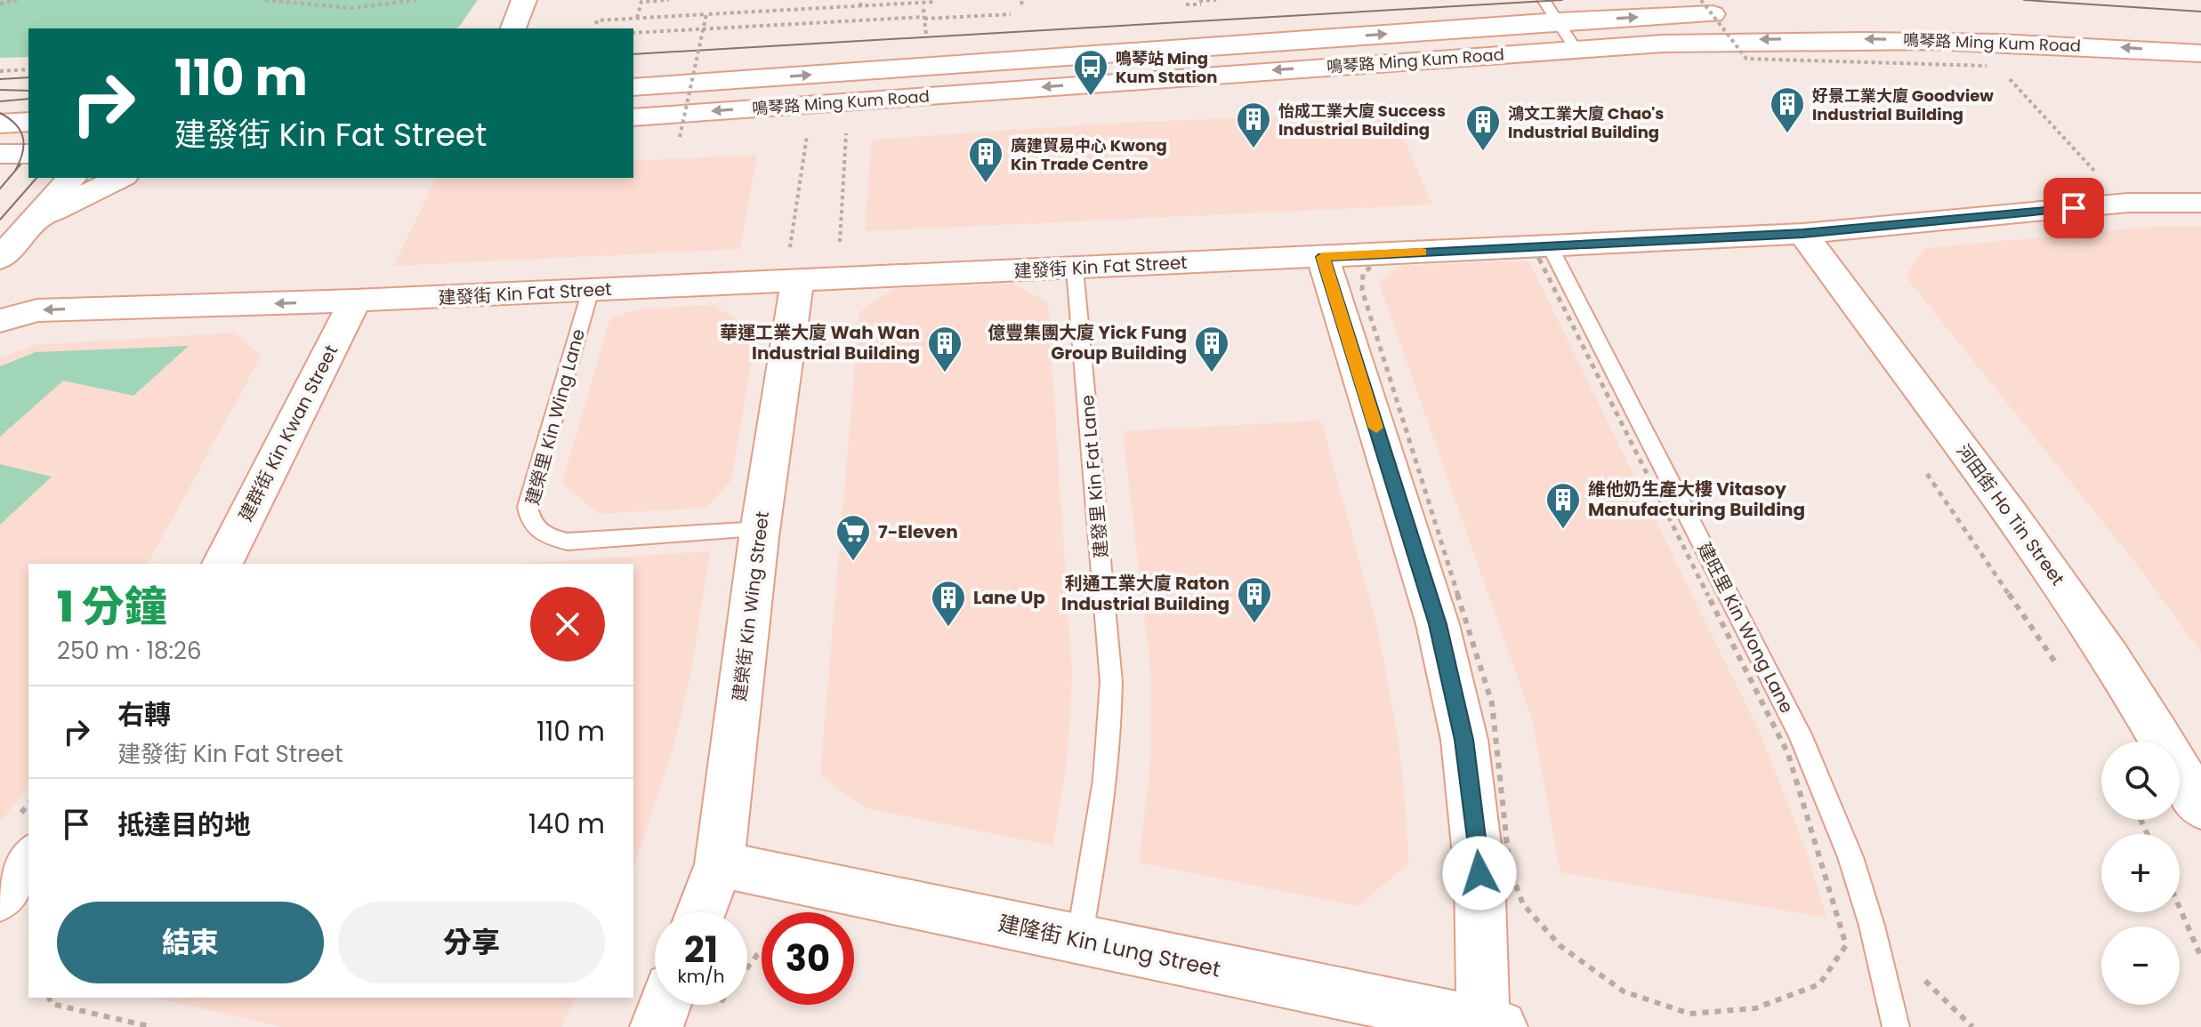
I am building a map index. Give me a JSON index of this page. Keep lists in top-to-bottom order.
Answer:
{
  "streets": {
    "street": [
      "鳴琴路 Ming Kum Road",
      "建發街 Kin Fat Street",
      "建群街 Kin Kwan Street",
      "河田街 Ho Tin Street",
      "建榮街 Kin Wing Street",
      "建隆街 Kin Lung Street"
    ],
    "lane": ["建榮里 Kin Wing Lane", "建發里 Kin Fat Lane", "建旺里 Kin Wong Lane"]
  },
  "crossings": [
    ["建發街 Kin Fat Street", "建榮里 Kin Wing Lane"],
    ["建發街 Kin Fat Street", "建群街 Kin Kwan Street"],
    ["建發街 Kin Fat Street", "建發里 Kin Fat Lane"],
    ["建發街 Kin Fat Street", "河田街 Ho Tin Street"],
    ["建發街 Kin Fat Street", "建榮街 Kin Wing Street"],
    ["建發街 Kin Fat Street", "建旺里 Kin Wong Lane"],
    ["建榮里 Kin Wing Lane", "建榮街 Kin Wing Street"],
    ["建發里 Kin Fat Lane", "建隆街 Kin Lung Street"],
    ["建榮街 Kin Wing Street", "建隆街 Kin Lung Street"]
  ],
  "places": {
    "bus stop": ["鳴琴站 Ming Kum Station"],
    "building": [
      "好景工業大廈 Goodview Industrial Building",
      "怡成工業大廈 Success Industrial Building",
      "鴻文工業大廈 Chao's Industrial Building",
      "廣建貿易中心 Kwong Kin Trade Centre",
      "華運工業大廈 Wah Wan Industrial Building",
      "億豐集團大廈 Yick Fung Group Building",
      "維他奶生產大樓 Vitasoy Manufacturing Building",
      "利通工業大廈 Raton Industrial Building",
      "Lane Up"
    ],
    "supermarket": ["7-Eleven"]
  },
  "page": {
    "turn": ["110 m", "建發街 Kin Fat Street"],
    "heading": ["1 分鐘", "250 m · 18:26"],
    "list": [
      {
        "name": "右轉",
        "note": "建發街 Kin Fat Street",
        "value": "110 m"
      },
      {
        "name": "抵達目的地",
        "value": "140 m"
      }
    ],
    "map_buttons": ["+", "−"],
    "buttons": ["結束", "分享"],
    "speed": "21 km/h",
    "limit": "30"
  }
}
